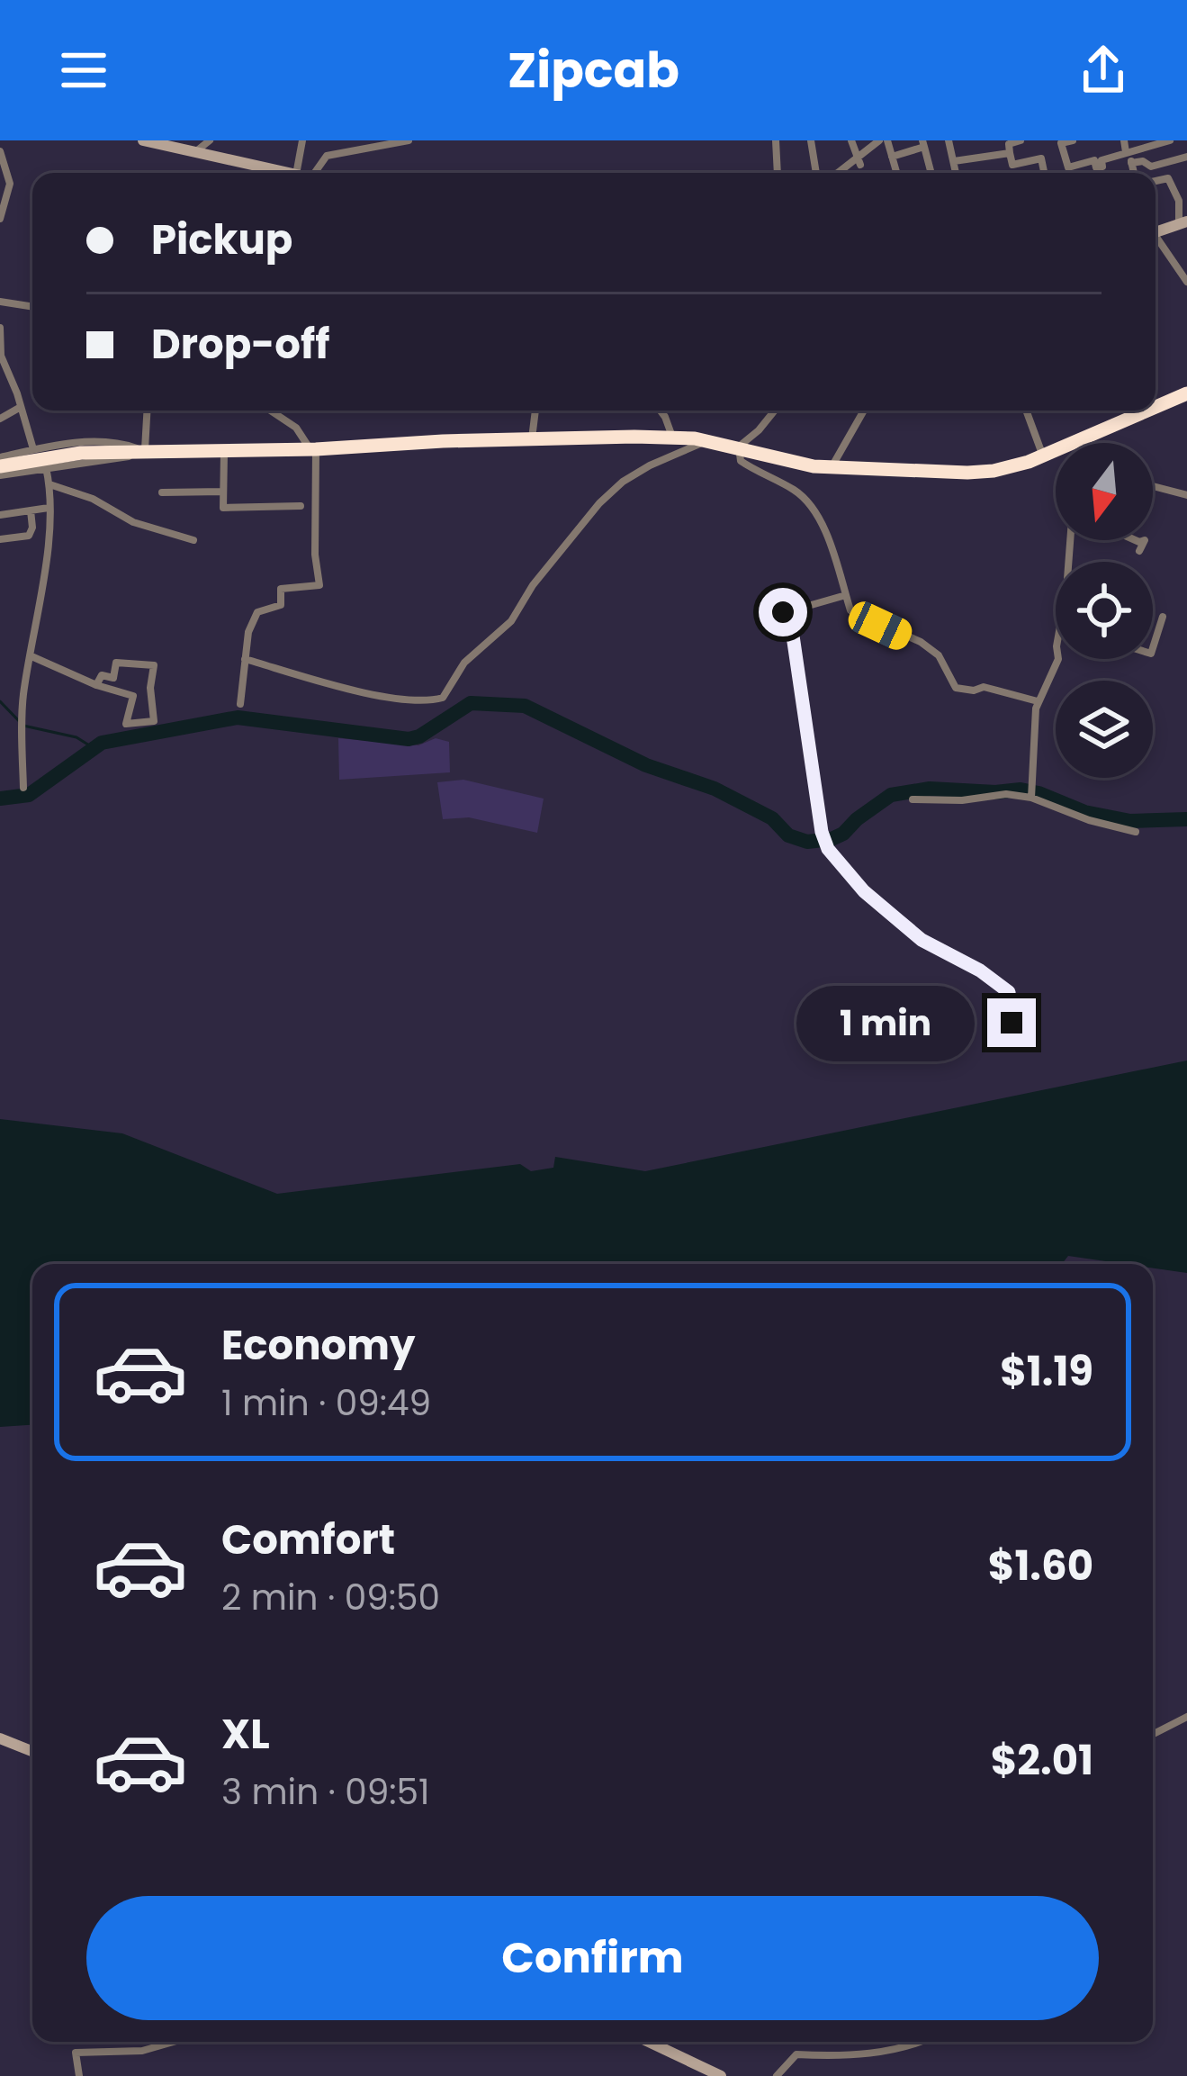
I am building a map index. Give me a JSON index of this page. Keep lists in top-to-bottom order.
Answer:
{
  "north": "bottom",
  "page": {
    "header": "Zipcab",
    "banner": ["Pickup", "Drop-off"],
    "bubble": "1 min",
    "list": [
      {
        "name": "Economy",
        "note": "1 min · 09:49",
        "value": "$1.19"
      },
      {
        "name": "Comfort",
        "note": "2 min · 09:50",
        "value": "$1.60"
      },
      {
        "name": "XL",
        "note": "3 min · 09:51",
        "value": "$2.01"
      }
    ],
    "buttons": "Confirm"
  }
}
